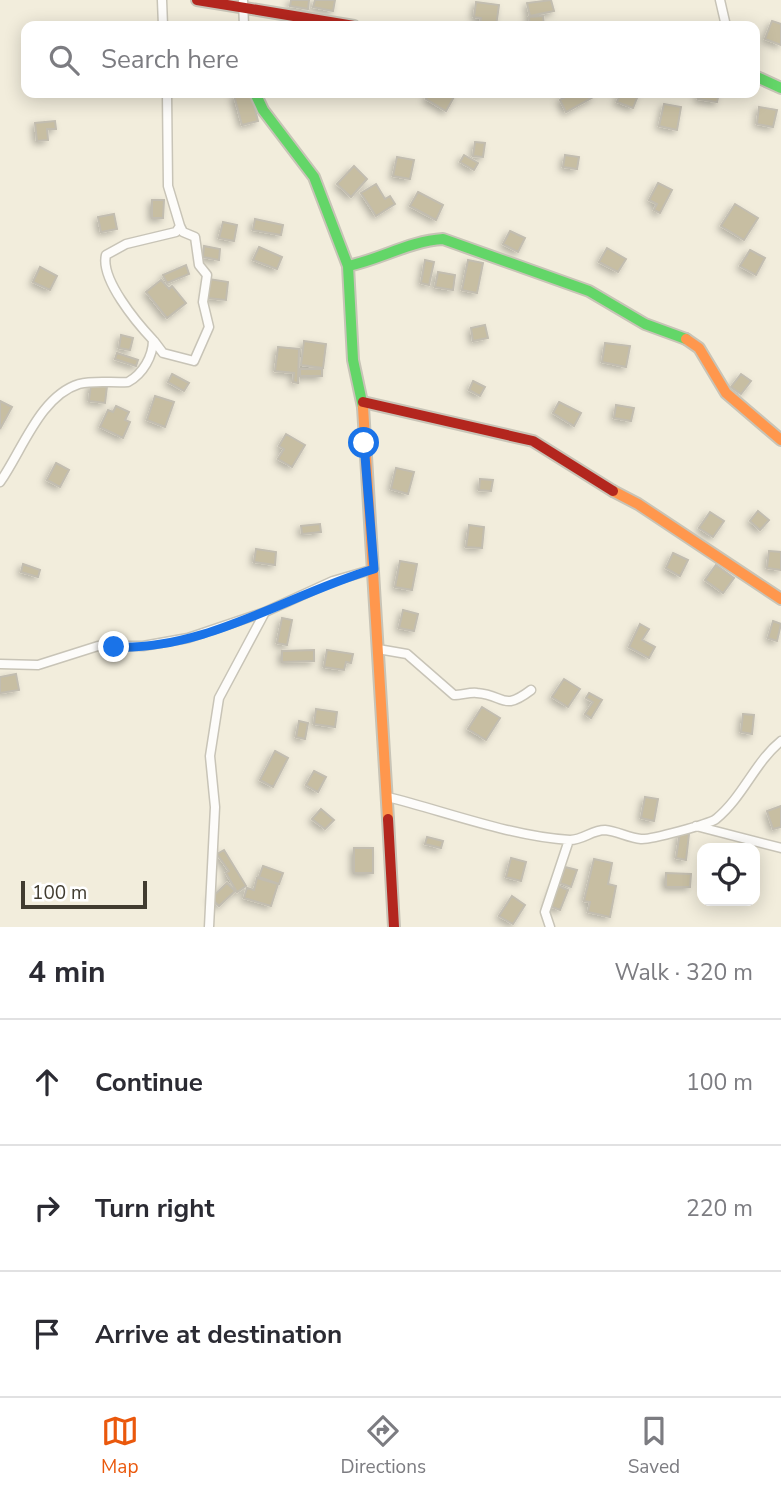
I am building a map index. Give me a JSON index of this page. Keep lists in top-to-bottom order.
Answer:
{
  "scale_bar": "100 m",
  "page": {
    "search": "Search here",
    "scale": "100 m",
    "heading": ["4 min", "Walk · 320 m"],
    "list": [
      ["Continue", "100 m"],
      ["Turn right", "220 m"],
      "Arrive at destination"
    ],
    "nav": ["Map", "Directions", "Saved"]
  }
}
